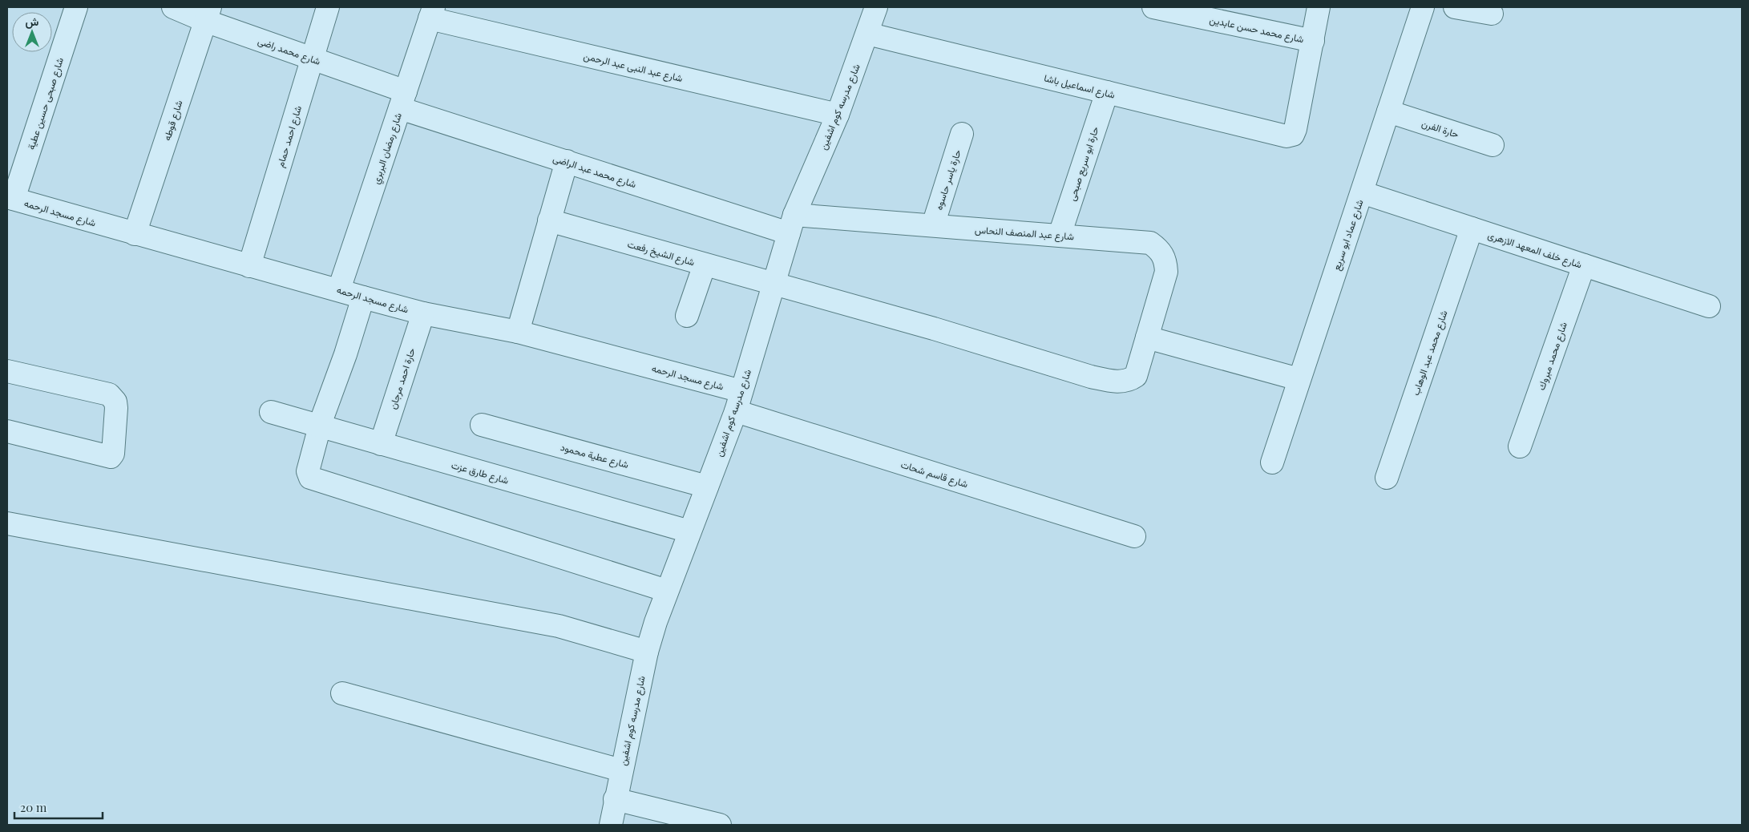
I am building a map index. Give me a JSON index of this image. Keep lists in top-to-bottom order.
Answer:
{
  "streets": {
    "street": [
      "شارع محمد حسن عابدين",
      "شارع محمد راضى",
      "شارع عبد النبى عبد الرحمن",
      "شارع اسماعيل باشا",
      "شارع صبحى حسين عطية",
      "شارع مدرسه كوم اشفين",
      "شارع قوطه",
      "حارة الفرن",
      "شارع احمد حمام",
      "شارع رمضان البربري",
      "حارة ابو سريع صبحى",
      "شارع محمد عبد الراضى",
      "حارة ياسر حاسوه",
      "شارع مسجد الرحمه",
      "شارع عبد المنصف النحاس",
      "شارع عماد ابو سريع",
      "شارع خلف المعهد الازهرى",
      "شارع الشيخ رفعت",
      "شارع محمد عبد الوهاب",
      "شارع محمد مبروك",
      "حارة احمد مرجان",
      "شارع عطية محمود",
      "شارع طارق عزت",
      "شارع قاسم شحات"
    ]
  },
  "crossings": [
    ["شارع محمد حسن عابدين", "شارع اسماعيل باشا"],
    ["شارع محمد راضى", "شارع قوطه"],
    ["شارع محمد راضى", "شارع احمد حمام"],
    ["شارع محمد راضى", "شارع رمضان البربري"],
    ["شارع محمد راضى", "شارع محمد عبد الراضى"],
    ["شارع عبد النبى عبد الرحمن", "شارع مدرسه كوم اشفين"],
    ["شارع عبد النبى عبد الرحمن", "شارع رمضان البربري"],
    ["شارع اسماعيل باشا", "شارع مدرسه كوم اشفين"],
    ["شارع اسماعيل باشا", "حارة ابو سريع صبحى"],
    ["شارع صبحى حسين عطية", "شارع مسجد الرحمه"],
    ["شارع مدرسه كوم اشفين", "شارع محمد عبد الراضى"],
    ["شارع مدرسه كوم اشفين", "شارع مسجد الرحمه"],
    ["شارع مدرسه كوم اشفين", "شارع عبد المنصف النحاس"],
    ["شارع مدرسه كوم اشفين", "شارع الشيخ رفعت"],
    ["شارع مدرسه كوم اشفين", "شارع عطية محمود"],
    ["شارع مدرسه كوم اشفين", "شارع طارق عزت"],
    ["شارع مدرسه كوم اشفين", "شارع قاسم شحات"],
    ["شارع قوطه", "شارع مسجد الرحمه"],
    ["حارة الفرن", "شارع عماد ابو سريع"],
    ["شارع احمد حمام", "شارع مسجد الرحمه"],
    ["شارع رمضان البربري", "شارع محمد عبد الراضى"],
    ["شارع رمضان البربري", "شارع مسجد الرحمه"],
    ["حارة ابو سريع صبحى", "شارع عبد المنصف النحاس"],
    ["شارع محمد عبد الراضى", "شارع عبد المنصف النحاس"],
    ["حارة ياسر حاسوه", "شارع عبد المنصف النحاس"],
    ["شارع مسجد الرحمه", "حارة احمد مرجان"],
    ["شارع مسجد الرحمه", "شارع قاسم شحات"],
    ["شارع عبد المنصف النحاس", "شارع الشيخ رفعت"],
    ["شارع عماد ابو سريع", "شارع خلف المعهد الازهرى"],
    ["شارع خلف المعهد الازهرى", "شارع محمد عبد الوهاب"],
    ["شارع خلف المعهد الازهرى", "شارع محمد مبروك"],
    ["حارة احمد مرجان", "شارع طارق عزت"]
  ],
  "scale_bar": "20 m",
  "north": "top"
}
